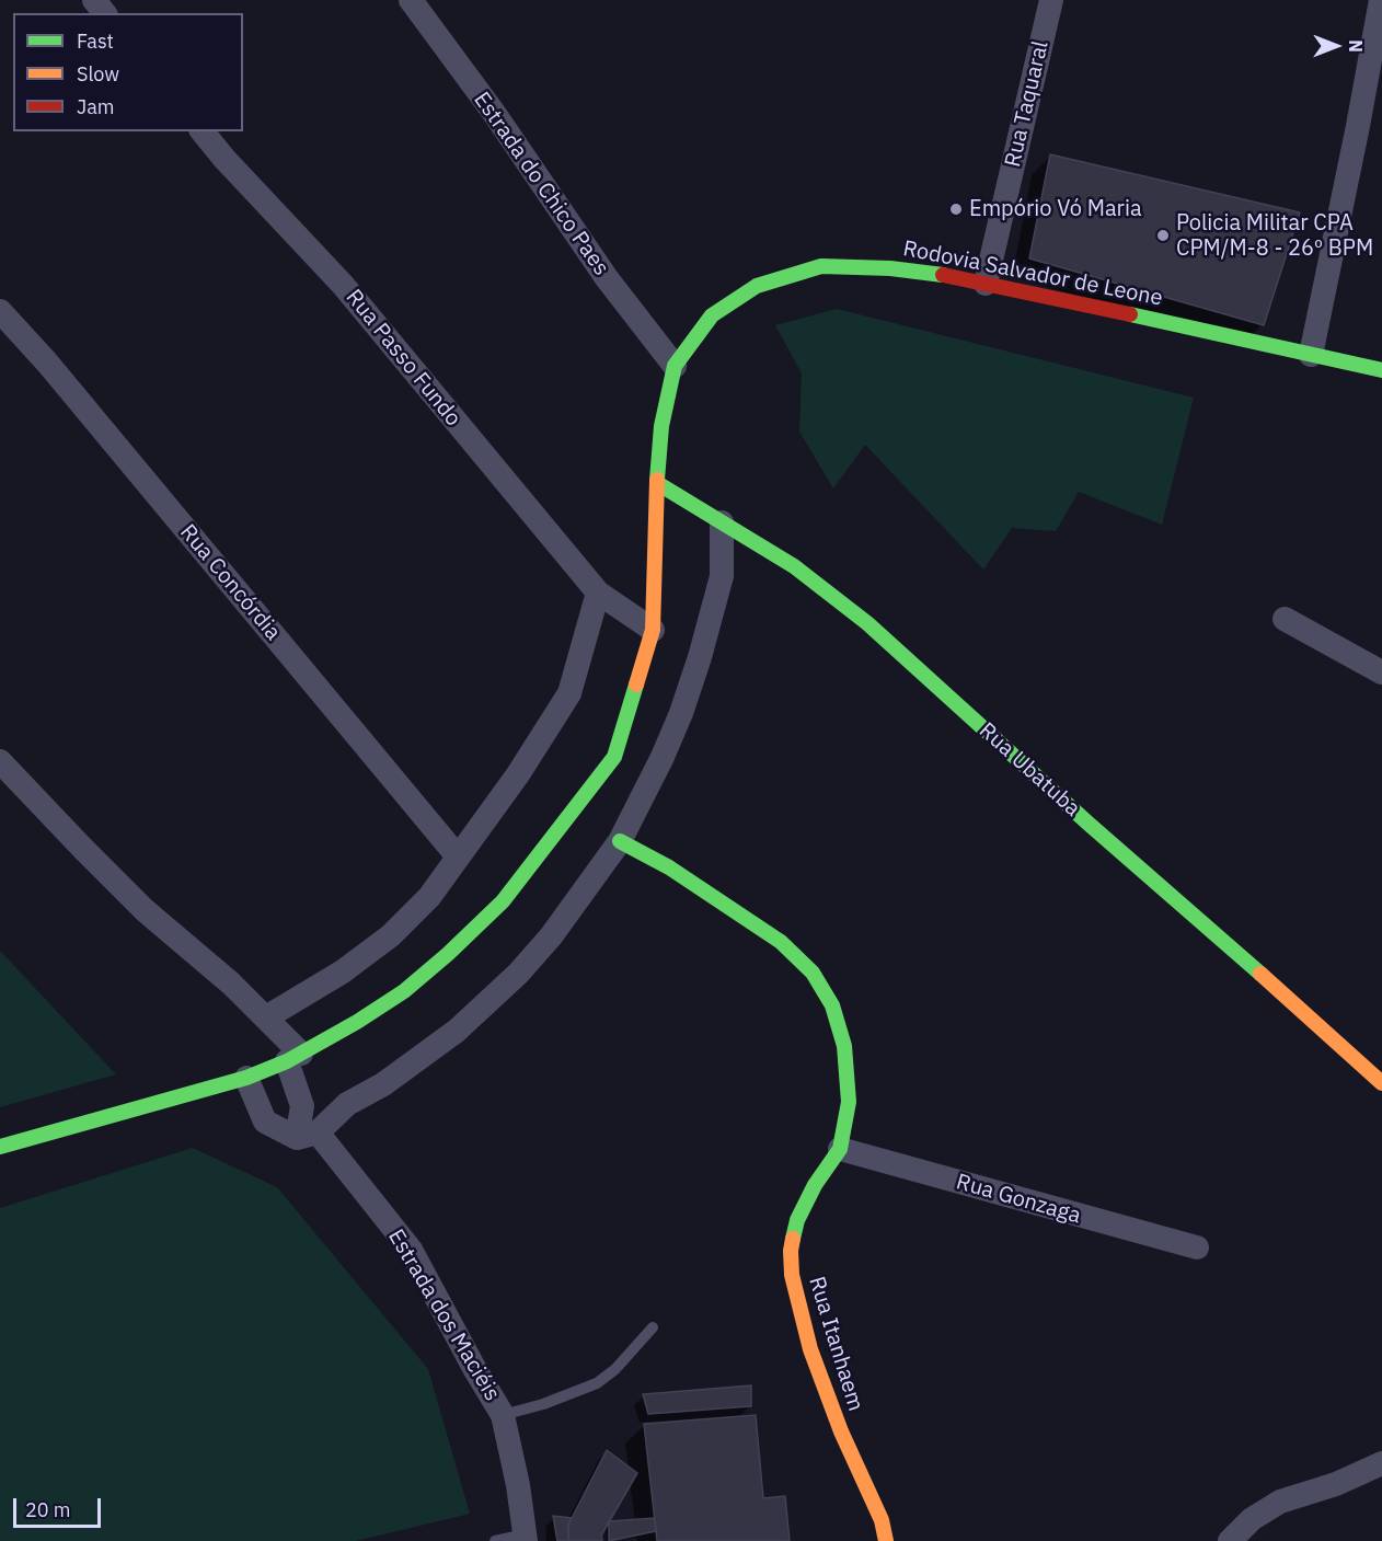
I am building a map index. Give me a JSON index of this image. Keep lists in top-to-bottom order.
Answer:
{
  "streets": {
    "main road": ["Rodovia Salvador de Leone", "Rua Ubatuba", "Rua Itanhaem"],
    "street": [
      "Rua Taquaral",
      "Estrada do Chico Paes",
      "Rua Passo Fundo",
      "Rua Concórdia",
      "Rua Gonzaga",
      "Estrada dos Maciéis"
    ]
  },
  "crossings": [
    ["Rua Taquaral", "Rodovia Salvador de Leone"],
    ["Estrada do Chico Paes", "Rodovia Salvador de Leone"],
    ["Rodovia Salvador de Leone", "Rua Passo Fundo"],
    ["Rodovia Salvador de Leone", "Rua Ubatuba"],
    ["Rodovia Salvador de Leone", "Estrada dos Maciéis"],
    ["Rua Gonzaga", "Rua Itanhaem"]
  ],
  "places": ["Empório Vó Maria", "Policia Militar CPA CPM/M-8 - 26º BPM"],
  "legend": ["Fast", "Slow", "Jam"],
  "scale_bar": "20 m",
  "north": "right"
}
